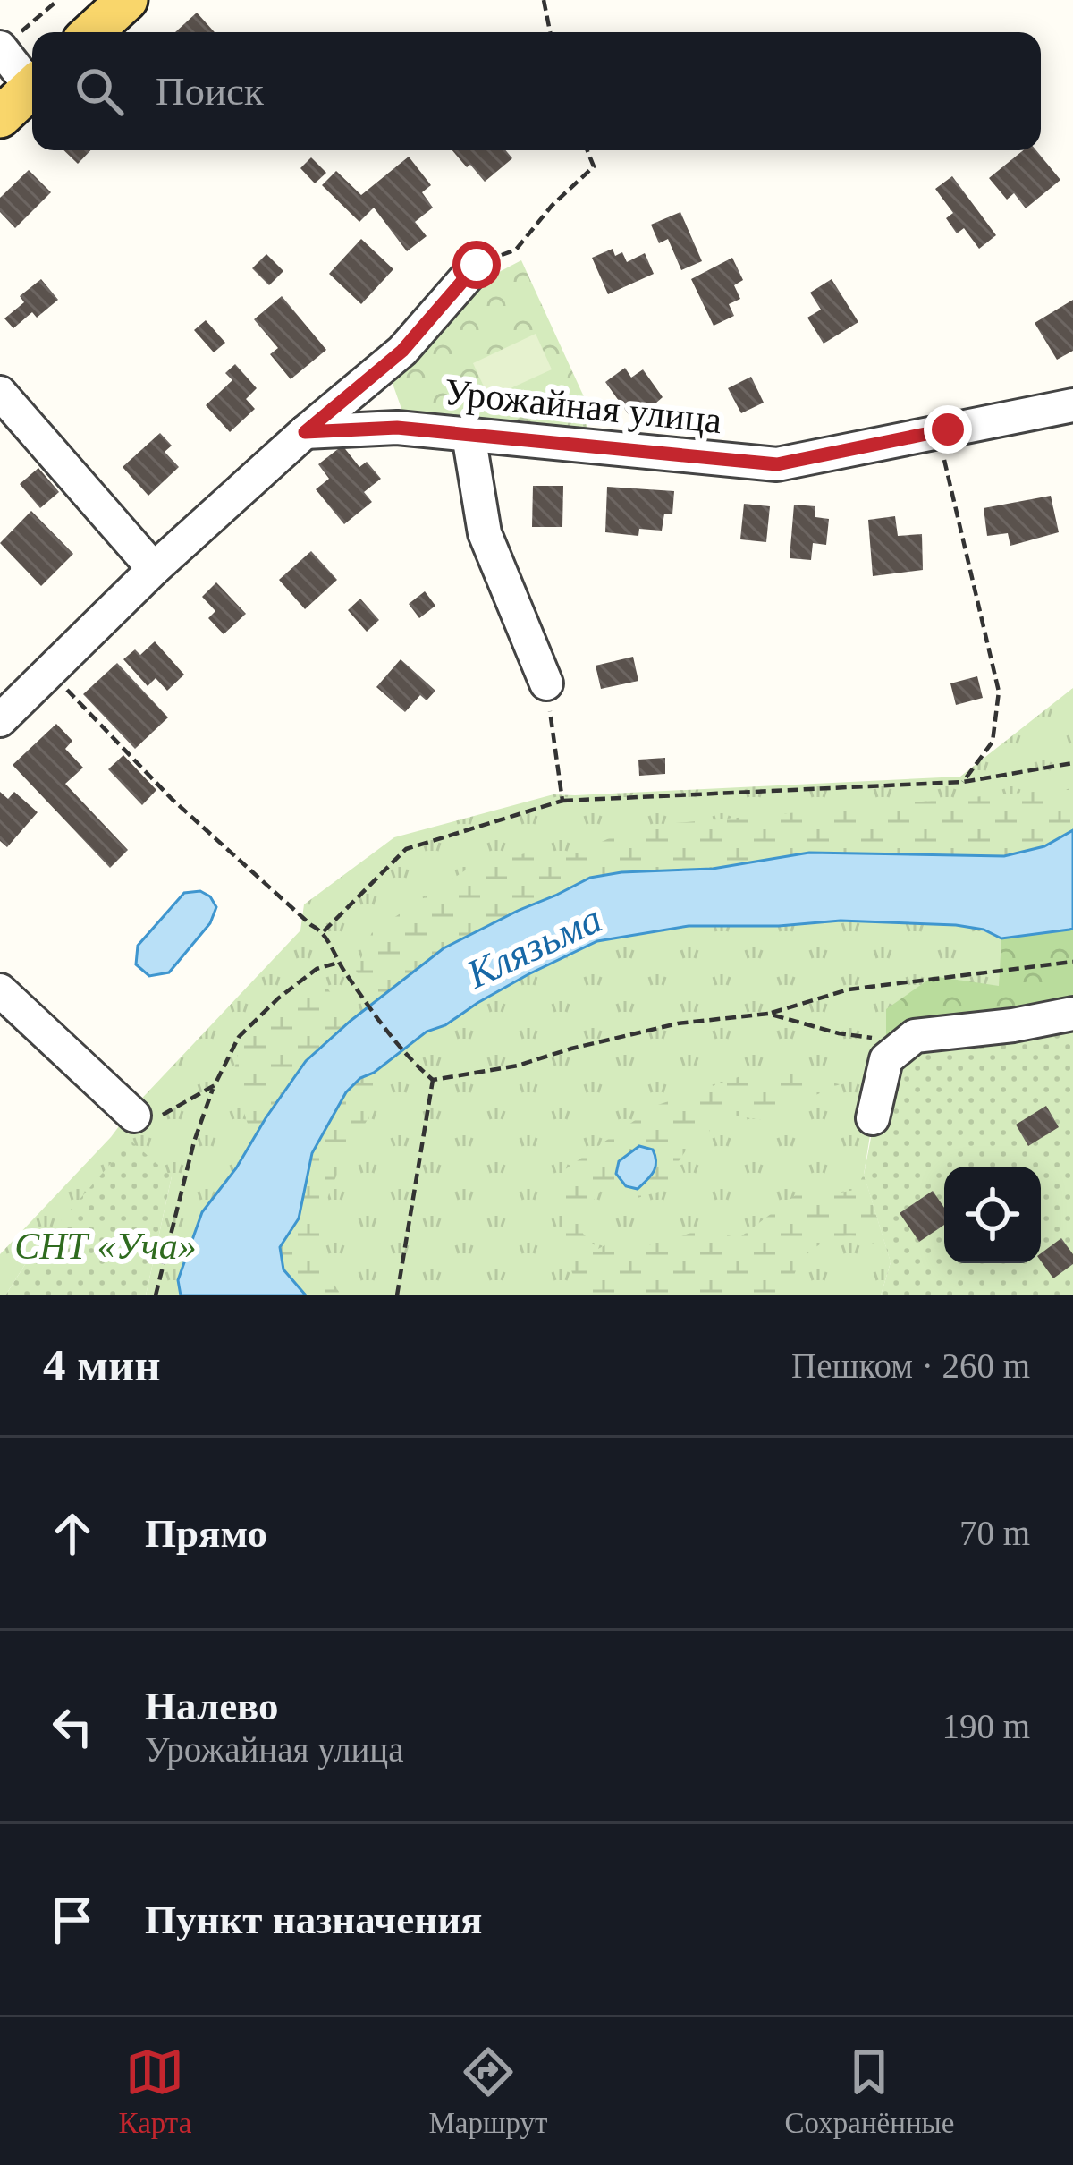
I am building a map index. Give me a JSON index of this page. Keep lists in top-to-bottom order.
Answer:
{
  "streets": {
    "street": ["Урожайная улица"]
  },
  "water": ["Клязьма"],
  "parks": ["СНТ «Уча»"],
  "page": {
    "search": "Поиск",
    "heading": ["4 мин", "Пешком · 260 m"],
    "list": [
      ["Прямо", "70 m"],
      ["Налево", "Урожайная улица", "190 m"],
      "Пункт назначения"
    ],
    "nav": ["Карта", "Маршрут", "Сохранённые"]
  }
}
